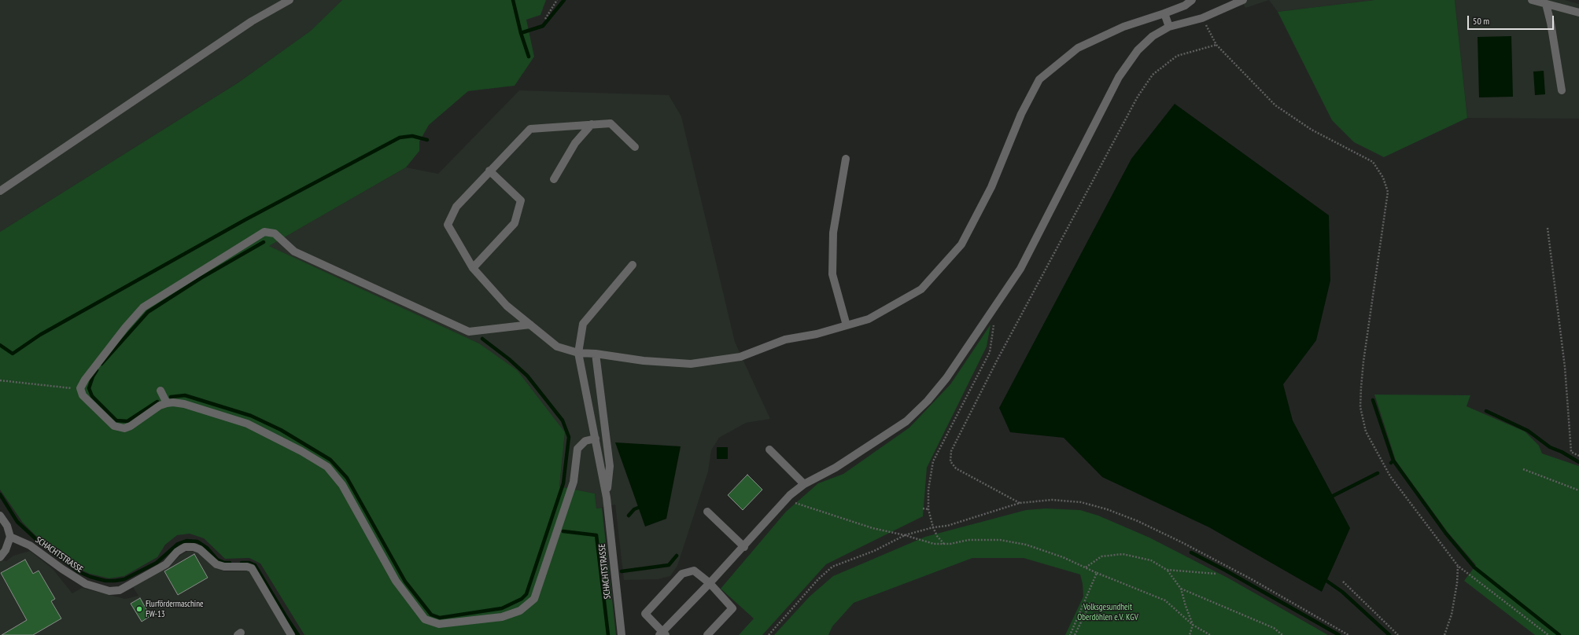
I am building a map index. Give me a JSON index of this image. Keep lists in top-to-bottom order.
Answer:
{
  "streets": {
    "street": ["SCHACHTSTRASSE"]
  },
  "parks": ["Volksgesundheit Oberdöhlen e.V. KGV"],
  "places": ["Flurfördermaschine FW-13"],
  "scale_bar": "50 m"
}
